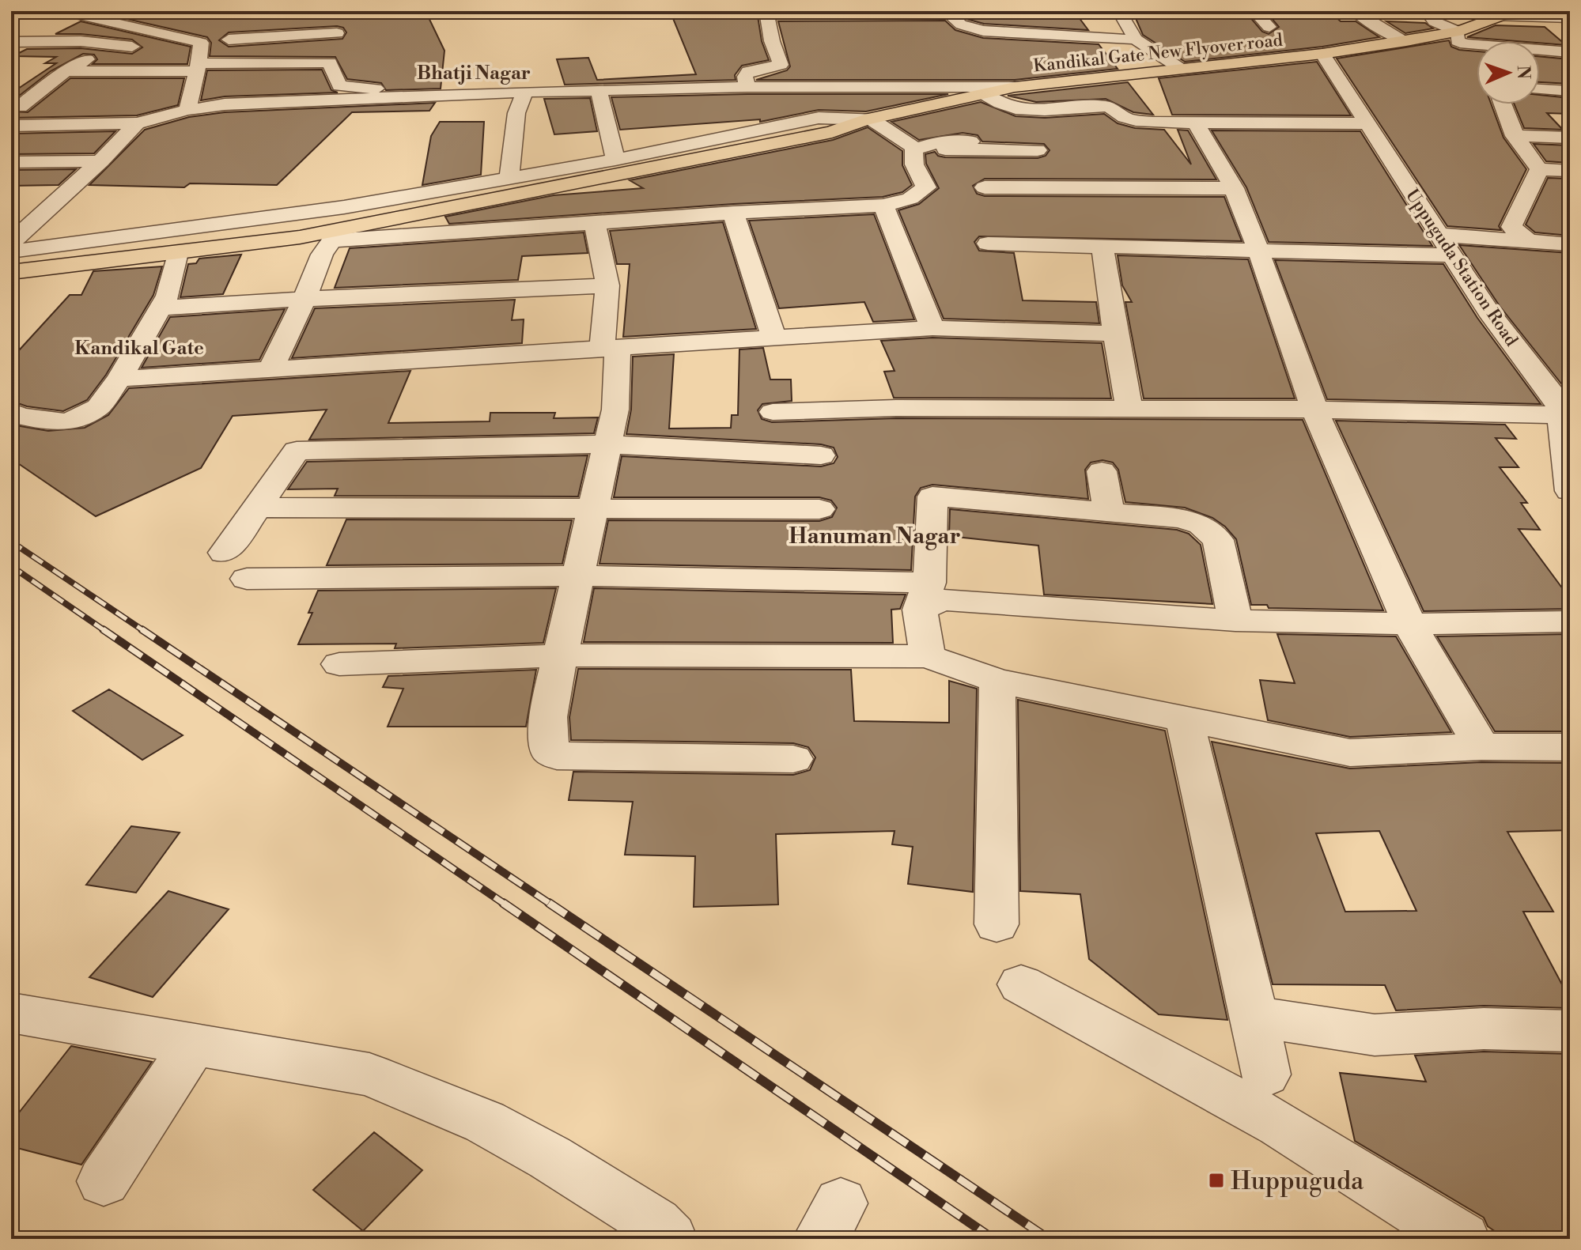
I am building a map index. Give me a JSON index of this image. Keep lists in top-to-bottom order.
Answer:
{
  "streets": {
    "main road": ["Kandikal Gate New Flyover road"],
    "street": ["Uppuguda Station Road"]
  },
  "crossings": [
    ["Kandikal Gate New Flyover road", "Uppuguda Station Road"]
  ],
  "districts": ["Bhatji Nagar", "Kandikal Gate", "Hanuman Nagar"],
  "places": {
    "transit": ["Huppuguda"]
  },
  "north": "right"
}
